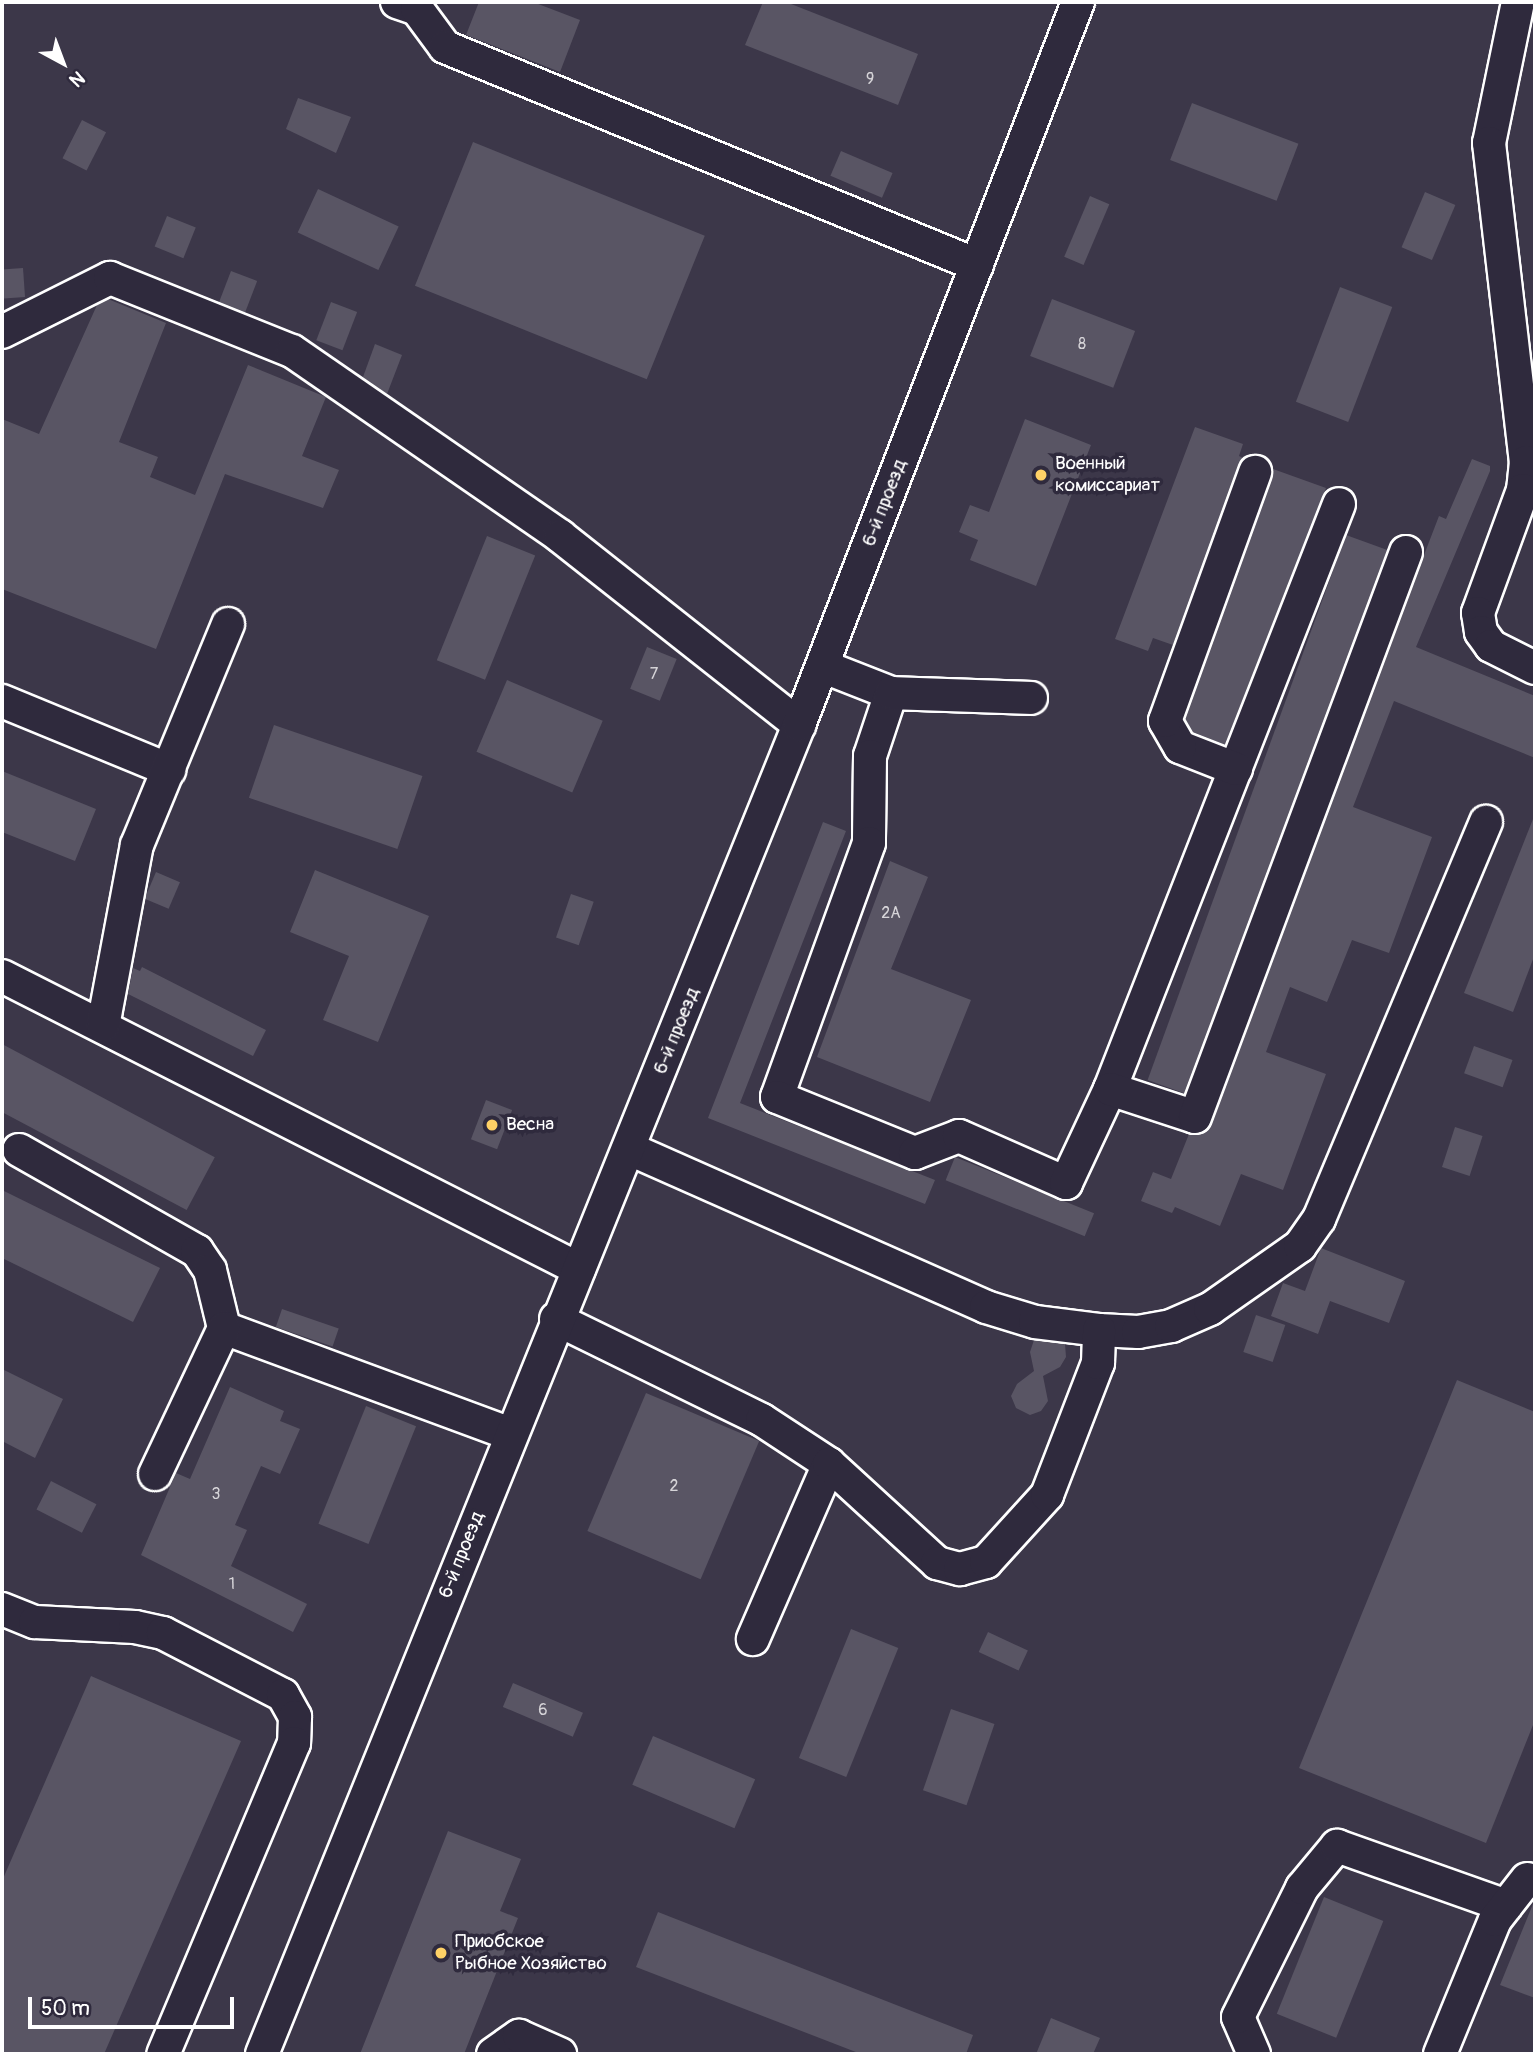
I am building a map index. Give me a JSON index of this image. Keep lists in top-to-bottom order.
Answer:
{
  "streets": {
    "street": ["6-й проезд"]
  },
  "places": ["Военный комиссариат", "Весна", "Приобское Рыбное Хозяйство"],
  "house_numbers": [
    "9",
    "8",
    "7",
    "2А",
    "2",
    "3",
    "1",
    "6"
  ],
  "scale_bar": "50 m",
  "north": "bottom right"
}
